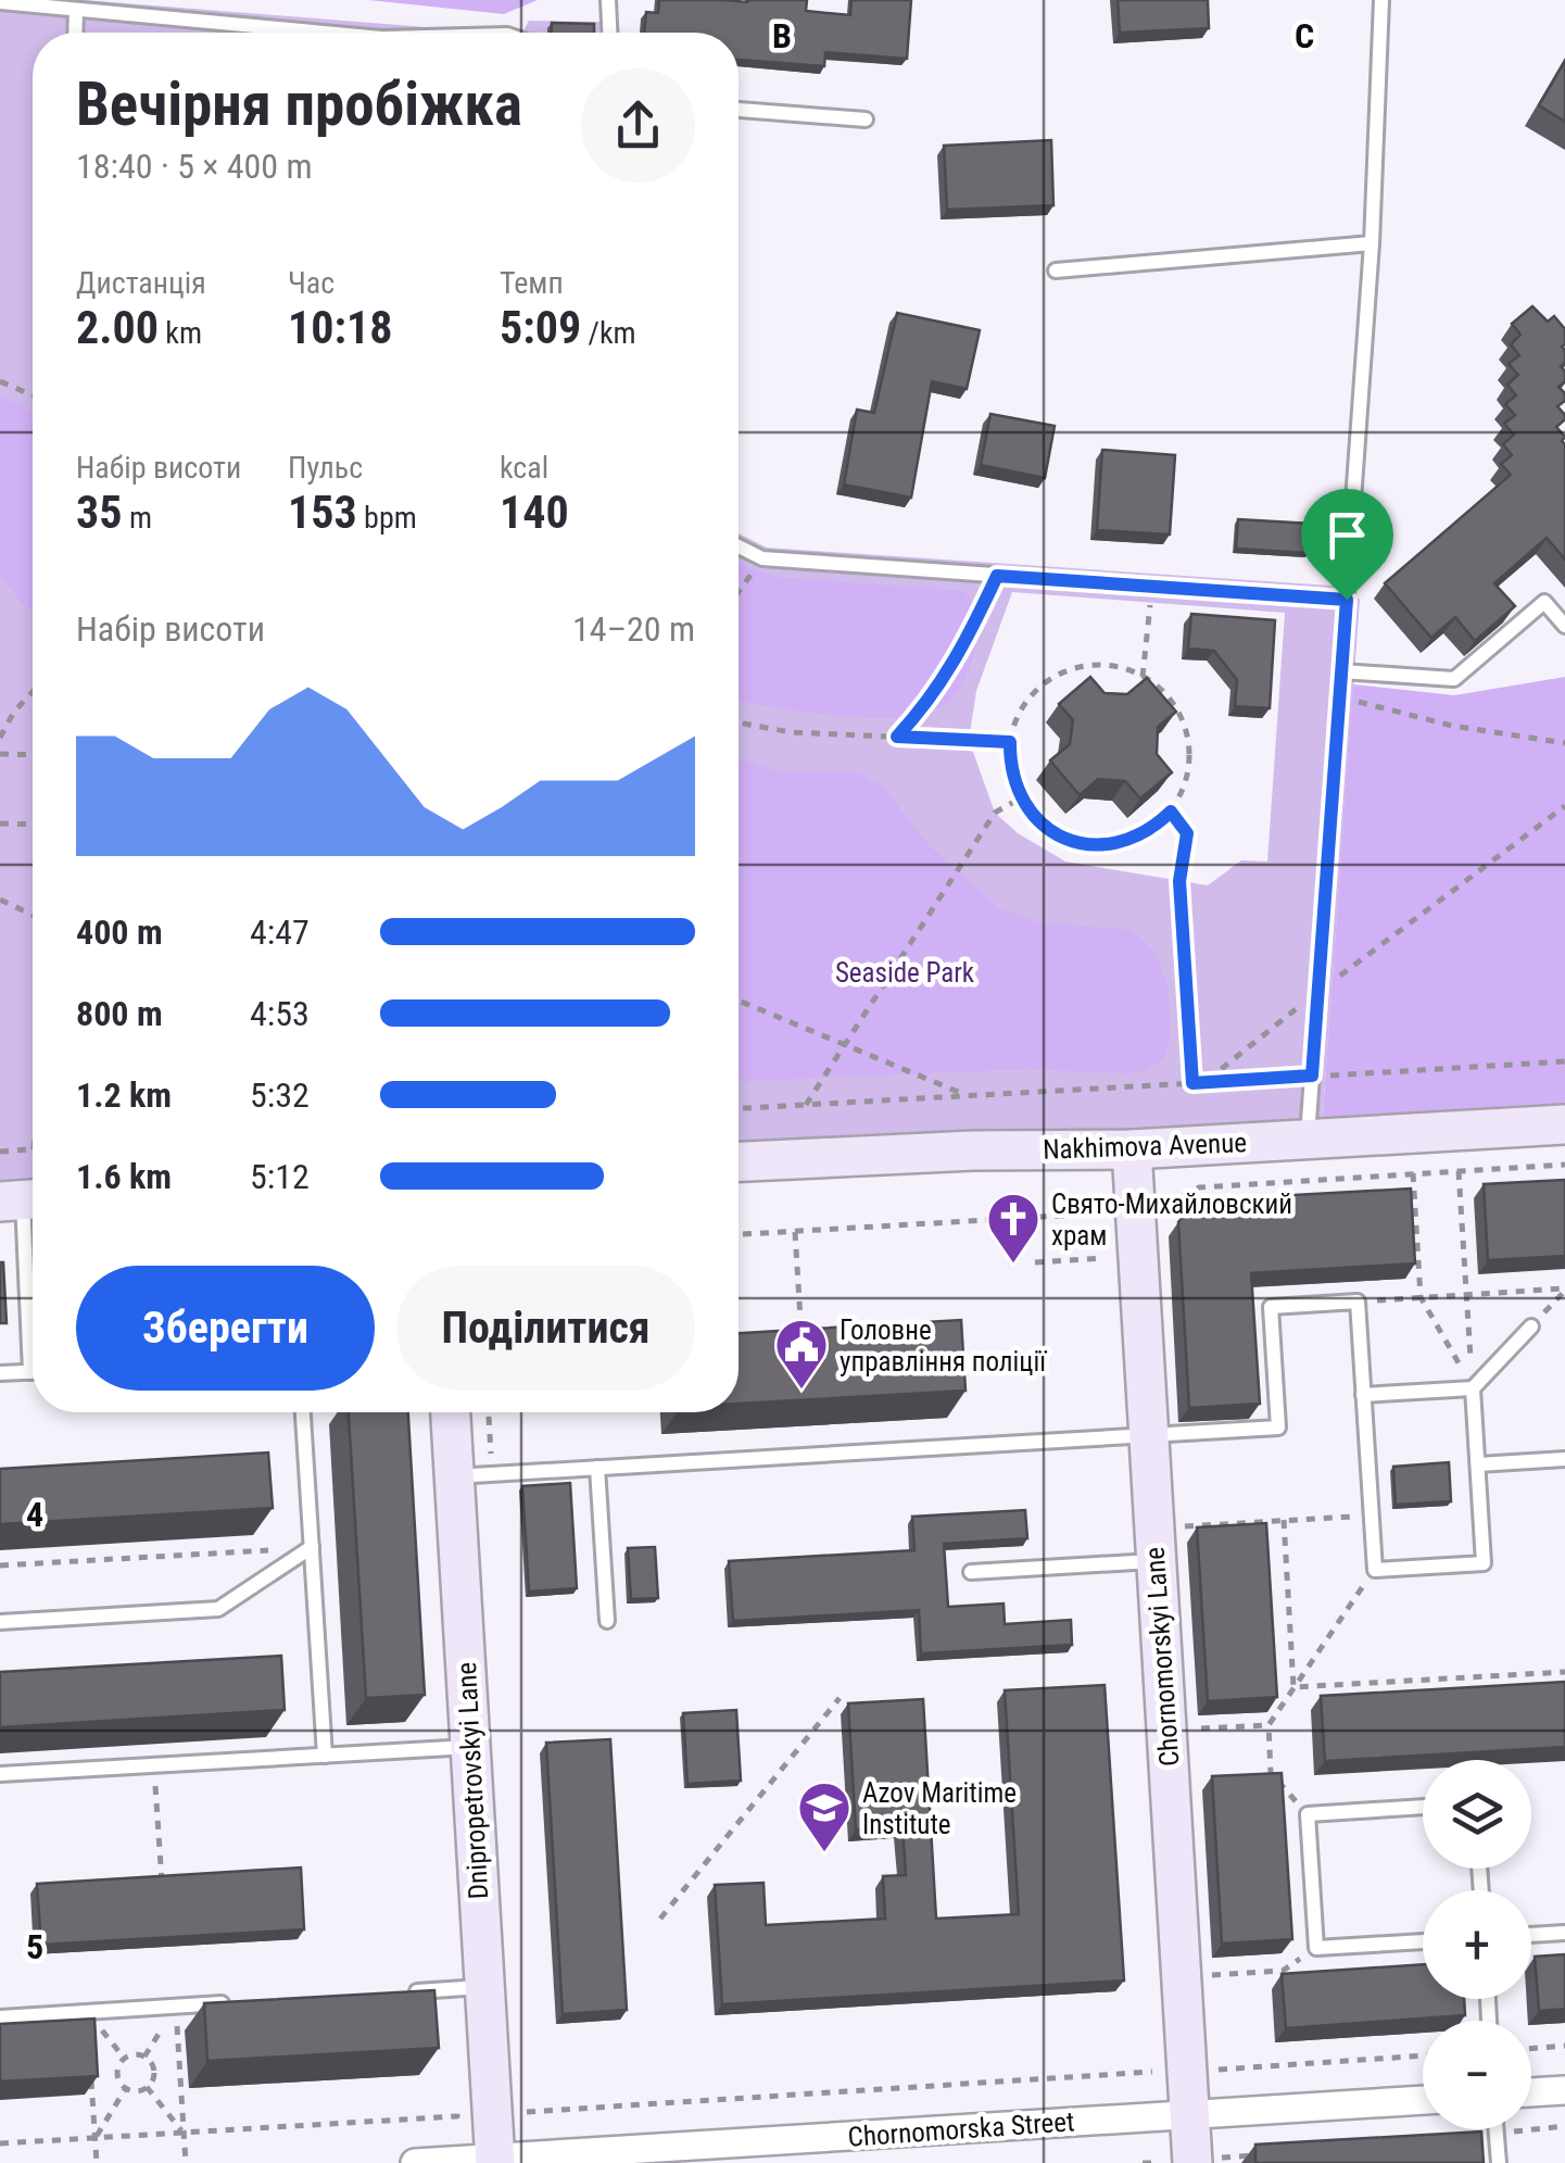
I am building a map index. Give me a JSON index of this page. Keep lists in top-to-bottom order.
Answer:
{
  "streets": {
    "main road": ["Nakhimova Avenue", "Chornomorskyi Lane", "Dnipropetrovskyi Lane"],
    "street": ["Chornomorska Street"]
  },
  "crossings": [
    ["Nakhimova Avenue", "Chornomorskyi Lane"],
    ["Chornomorskyi Lane", "Chornomorska Street"],
    ["Dnipropetrovskyi Lane", "Chornomorska Street"]
  ],
  "parks": ["Seaside Park"],
  "places": {
    "church": ["Свято-Михайловский храм"],
    "public building": ["Головне управління поліції"],
    "school or university": ["Azov Maritime Institute"]
  },
  "page": {
    "heading": ["Вечірня пробіжка", "18:40 · 5 × 400 m"],
    "stats": [
      ["Дистанція", "2.00 km"],
      ["Час", "10:18"],
      ["Темп", "5:09 /km"],
      ["Набір висоти", "35 m"],
      ["Пульс", "153 bpm"],
      ["kcal", "140"]
    ],
    "chart": ["Набір висоти", "14–20 m"],
    "list": [
      {
        "name": "400 m",
        "note": "4:47"
      },
      {
        "name": "800 m",
        "note": "4:53"
      },
      {
        "name": "1.2 km",
        "note": "5:32"
      },
      {
        "name": "1.6 km",
        "note": "5:12"
      }
    ],
    "buttons": ["Зберегти", "Поділитися"],
    "map_buttons": ["+", "−"]
  },
  "grid": {
    "columns": ["B", "C"],
    "rows": ["4", "5"]
  }
}
